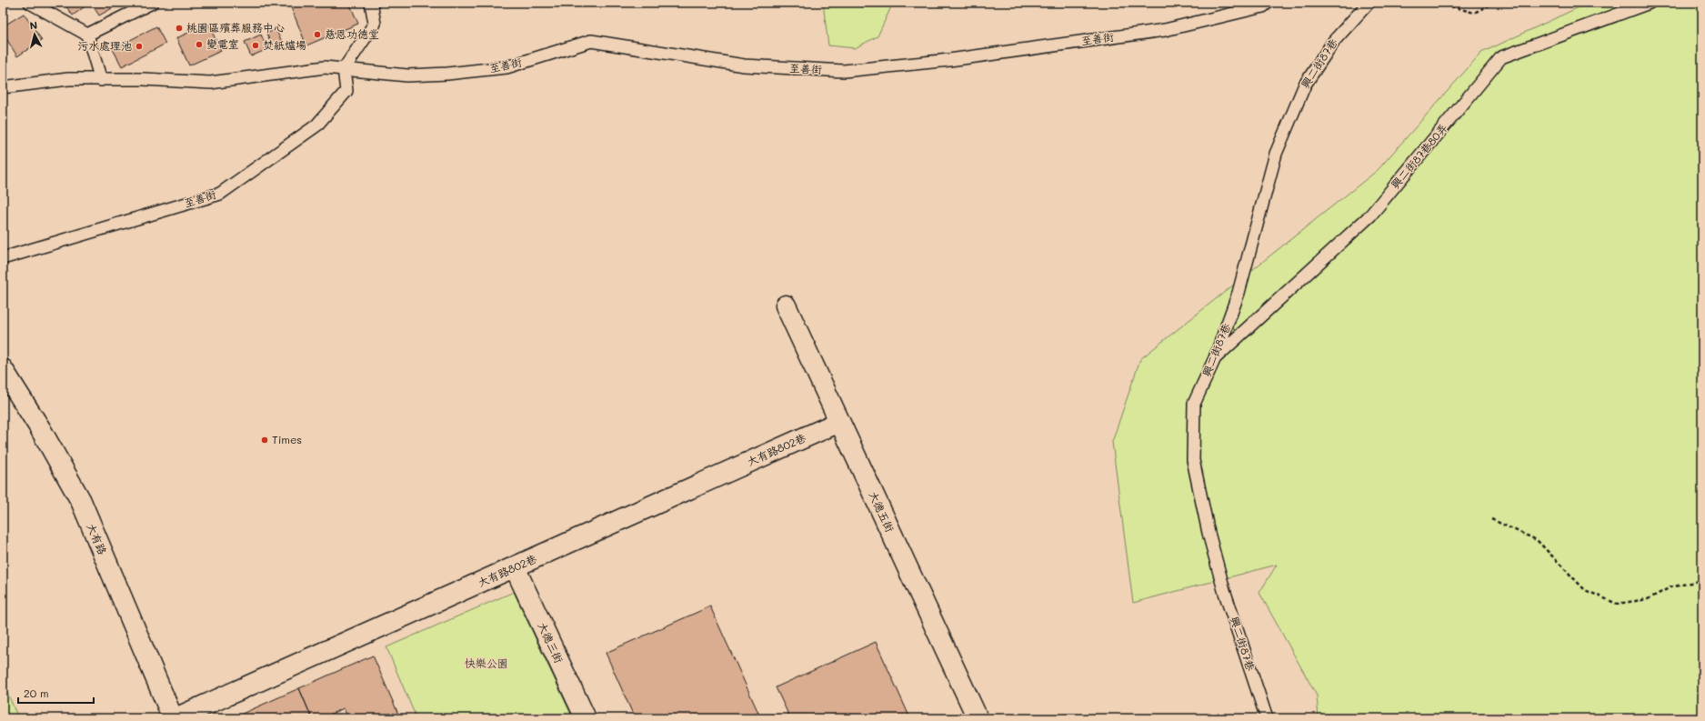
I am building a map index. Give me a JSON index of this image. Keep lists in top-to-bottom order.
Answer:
{
  "streets": {
    "street": [
      "大有路802巷",
      "大德五街",
      "大有路",
      "大德三街"
    ],
    "lane": ["至善街", "興二街87巷", "興二街87巷80弄"]
  },
  "crossings": [
    ["興二街87巷", "興二街87巷80弄"],
    ["大有路802巷", "大德五街"],
    ["大有路802巷", "大有路"],
    ["大有路802巷", "大德三街"]
  ],
  "parks": ["快樂公園"],
  "places": [
    "桃園區殯葬服務中心",
    "慈恩功德堂",
    "變電室",
    "焚紙爐場",
    "污水處理池",
    "Times"
  ],
  "scale_bar": "20 m",
  "north": "top"
}
